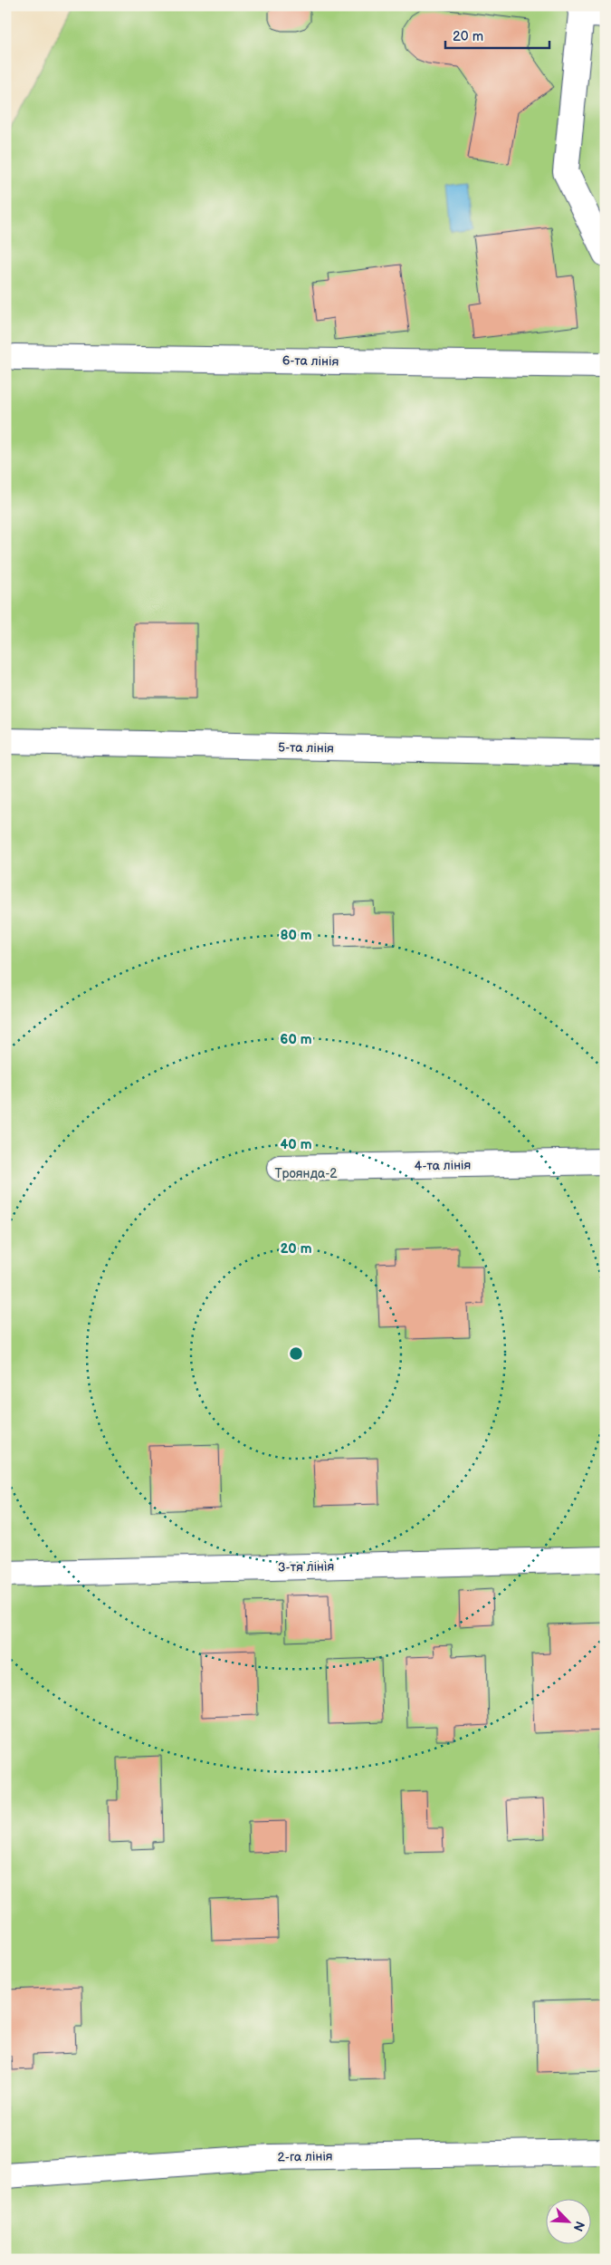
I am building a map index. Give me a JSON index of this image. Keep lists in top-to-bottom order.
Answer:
{
  "streets": {
    "street": [
      "6-та лінія",
      "5-та лінія",
      "4-та лінія",
      "3-тя лінія",
      "2-га лінія"
    ]
  },
  "parks": ["Троянда-2"],
  "scale_bar": "20 m",
  "north": "bottom right",
  "rings": [
    "80 m",
    "60 m",
    "40 m",
    "20 m"
  ]
}
